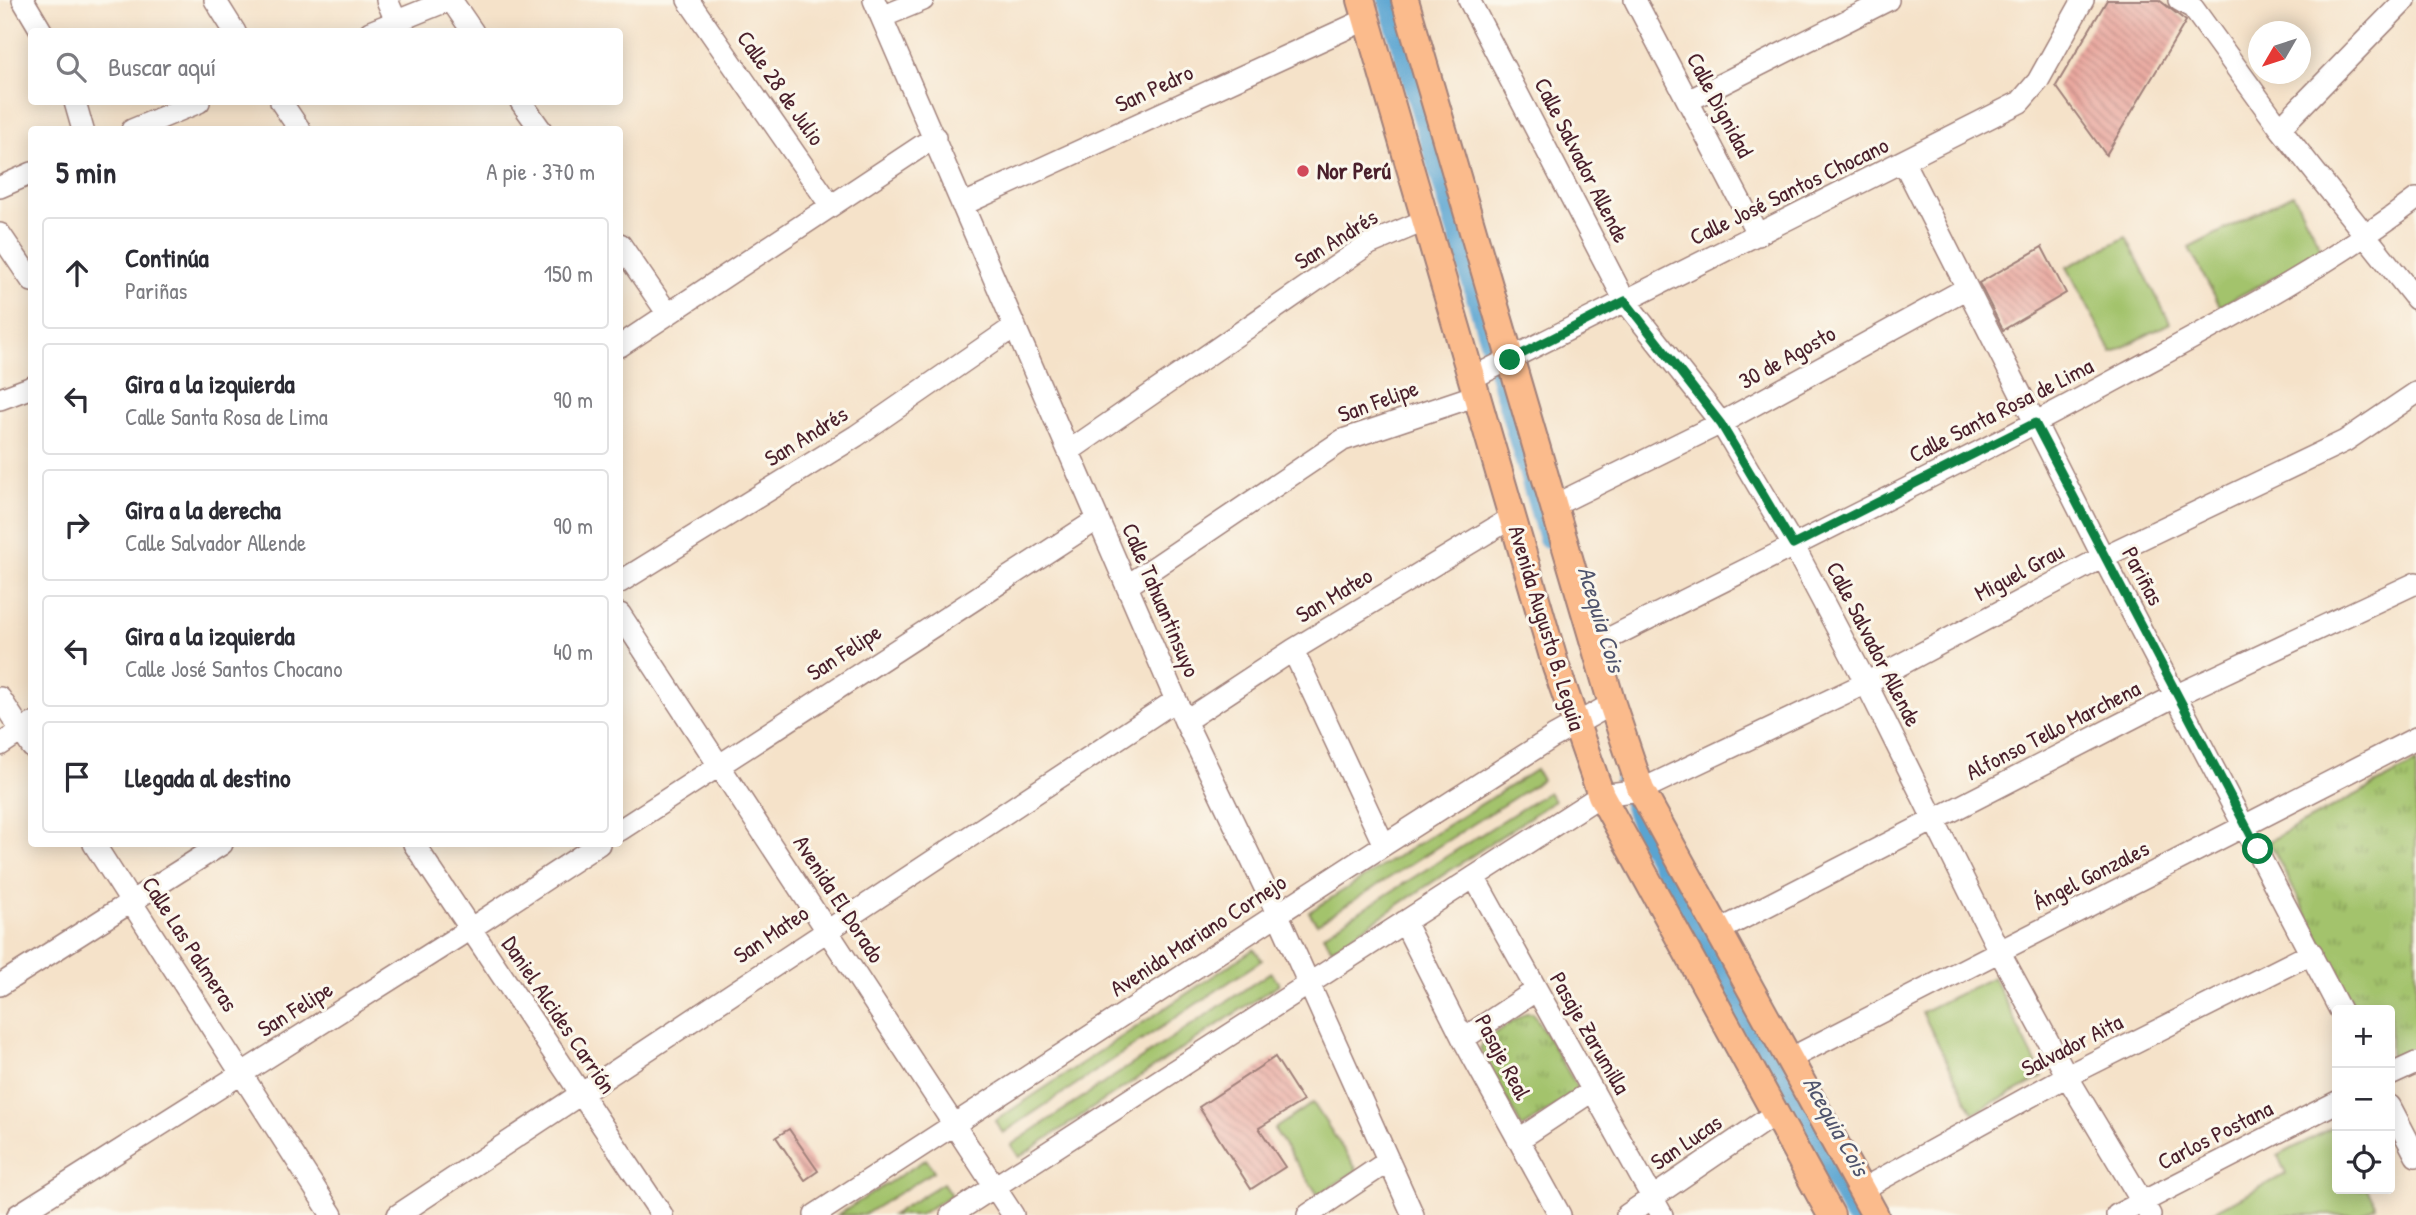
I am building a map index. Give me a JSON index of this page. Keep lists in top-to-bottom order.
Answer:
{
  "streets": {
    "main road": ["Avenida Augusto B. Leguia"],
    "street": [
      "Calle 28 de Julio",
      "San Pedro",
      "Calle Dignidad",
      "Calle Salvador Allende",
      "Calle José Santos Chocano",
      "San Andrés",
      "30 de Agosto",
      "San Felipe",
      "Calle Santa Rosa de Lima",
      "Miguel Grau",
      "Pariñas",
      "San Mateo",
      "Calle Tahuantinsuyo",
      "Alfonso Tello Marchena",
      "Ángel Gonzales",
      "Avenida El Dorado",
      "Avenida Mariano Cornejo",
      "Calle Las Palmeras",
      "Daniel Alcides Carrión",
      "Pasaje Zarumilla",
      "Salvador Aita",
      "Pasaje Real",
      "Carlos Postana",
      "San Lucas"
    ]
  },
  "crossings": [
    ["San Pedro", "Calle Tahuantinsuyo"],
    ["San Pedro", "Avenida Augusto B. Leguia"],
    ["Calle Dignidad", "Calle José Santos Chocano"],
    ["Calle Salvador Allende", "Calle José Santos Chocano"],
    ["Calle Salvador Allende", "30 de Agosto"],
    ["Calle Salvador Allende", "Calle Santa Rosa de Lima"],
    ["Calle Salvador Allende", "Miguel Grau"],
    ["Calle Salvador Allende", "Alfonso Tello Marchena"],
    ["Calle Salvador Allende", "Ángel Gonzales"],
    ["Calle Salvador Allende", "Salvador Aita"],
    ["Calle Salvador Allende", "Carlos Postana"],
    ["Calle José Santos Chocano", "San Felipe"],
    ["Calle José Santos Chocano", "Pariñas"],
    ["Calle José Santos Chocano", "Avenida Augusto B. Leguia"],
    ["San Andrés", "Calle Tahuantinsuyo"],
    ["San Andrés", "Avenida Augusto B. Leguia"],
    ["30 de Agosto", "Pariñas"],
    ["30 de Agosto", "Avenida Augusto B. Leguia"],
    ["San Felipe", "Calle Tahuantinsuyo"],
    ["San Felipe", "Avenida Augusto B. Leguia"],
    ["San Felipe", "Avenida El Dorado"],
    ["San Felipe", "Calle Las Palmeras"],
    ["San Felipe", "Daniel Alcides Carrión"],
    ["Calle Santa Rosa de Lima", "Pariñas"],
    ["Calle Santa Rosa de Lima", "Avenida Augusto B. Leguia"],
    ["Miguel Grau", "Pariñas"],
    ["Miguel Grau", "Avenida Augusto B. Leguia"],
    ["Pariñas", "Alfonso Tello Marchena"],
    ["Pariñas", "Ángel Gonzales"],
    ["Pariñas", "Salvador Aita"],
    ["San Mateo", "Calle Tahuantinsuyo"],
    ["San Mateo", "Avenida Augusto B. Leguia"],
    ["San Mateo", "Avenida El Dorado"],
    ["San Mateo", "Daniel Alcides Carrión"],
    ["Calle Tahuantinsuyo", "Avenida Mariano Cornejo"],
    ["Avenida Augusto B. Leguia", "Alfonso Tello Marchena"],
    ["Avenida Augusto B. Leguia", "Ángel Gonzales"],
    ["Avenida Augusto B. Leguia", "Avenida Mariano Cornejo"],
    ["Avenida Augusto B. Leguia", "Salvador Aita"],
    ["Avenida Augusto B. Leguia", "San Lucas"],
    ["Avenida El Dorado", "Avenida Mariano Cornejo"],
    ["Pasaje Zarumilla", "San Lucas"]
  ],
  "water": ["Acequia Cois"],
  "places": ["Nor Perú"],
  "north": "bottom left",
  "page": {
    "search": "Buscar aquí",
    "heading": ["5 min", "A pie · 370 m"],
    "list": [
      ["Continúa", "Pariñas", "150 m"],
      ["Gira a la izquierda", "Calle Santa Rosa de Lima", "90 m"],
      ["Gira a la derecha", "Calle Salvador Allende", "90 m"],
      ["Gira a la izquierda", "Calle José Santos Chocano", "40 m"],
      "Llegada al destino"
    ],
    "map_buttons": ["+", "−"]
  }
}
